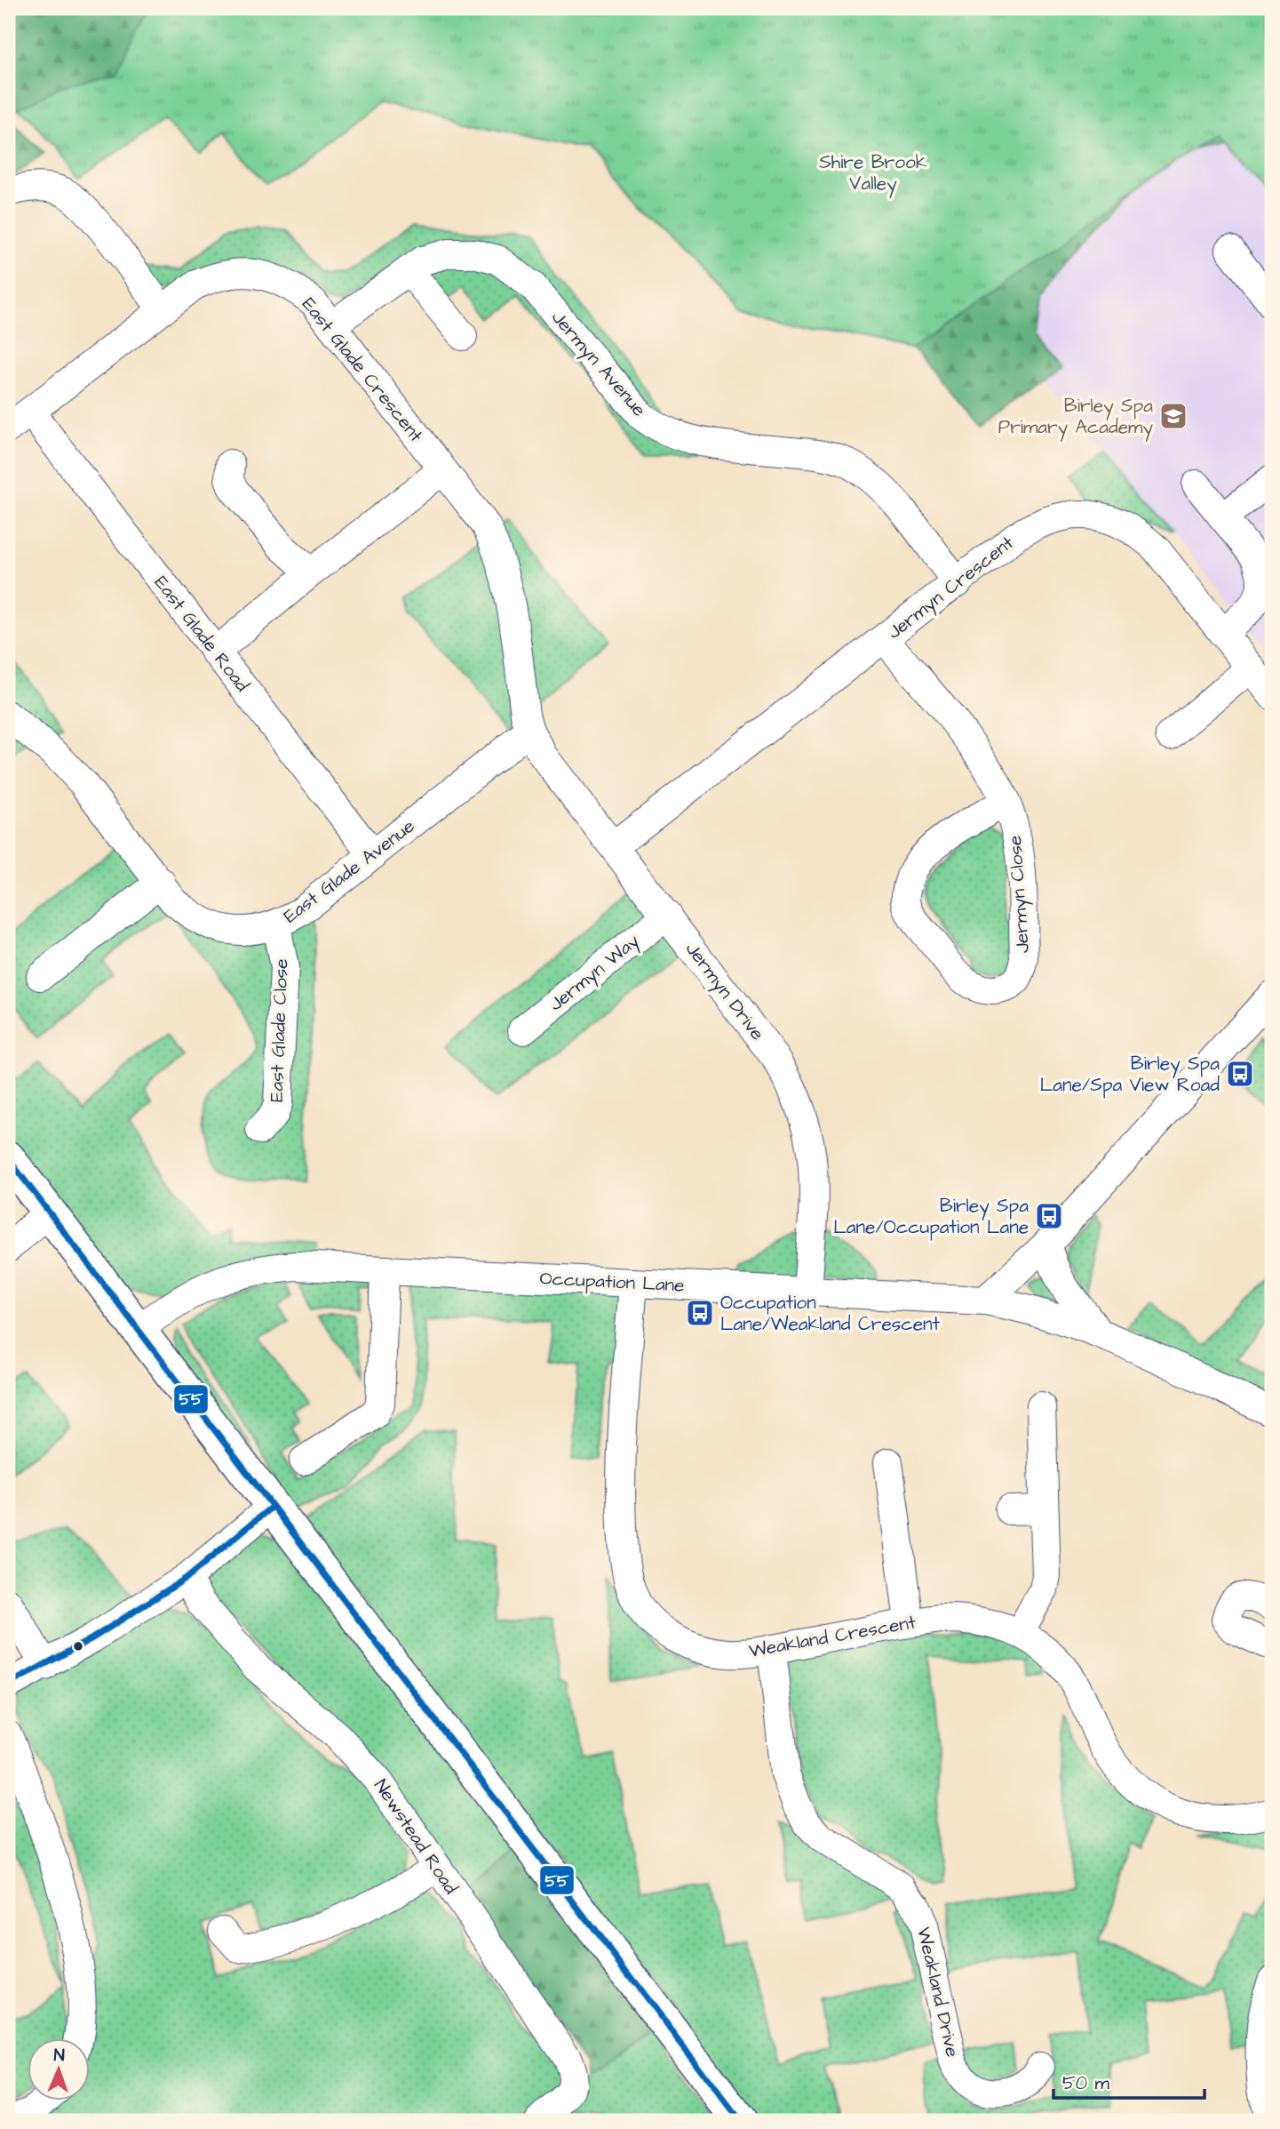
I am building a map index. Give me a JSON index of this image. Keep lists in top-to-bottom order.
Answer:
{
  "streets": {
    "street": [
      "Jermyn Avenue",
      "East Glade Crescent",
      "Jermyn Crescent",
      "East Glade Road",
      "East Glade Avenue",
      "Jermyn Close",
      "Jermyn Way",
      "Jermyn Drive",
      "East Glade Close",
      "Occupation Lane",
      "Weakland Crescent",
      "Newstead Road",
      "Weakland Drive"
    ]
  },
  "crossings": [
    ["Jermyn Avenue", "East Glade Crescent"],
    ["Jermyn Avenue", "Jermyn Crescent"],
    ["East Glade Crescent", "East Glade Road"],
    ["East Glade Crescent", "East Glade Avenue"],
    ["East Glade Crescent", "Jermyn Drive"],
    ["Jermyn Crescent", "Jermyn Close"],
    ["Jermyn Crescent", "Jermyn Drive"],
    ["East Glade Road", "East Glade Avenue"],
    ["East Glade Avenue", "Jermyn Drive"],
    ["East Glade Avenue", "East Glade Close"],
    ["Jermyn Way", "Jermyn Drive"],
    ["Jermyn Drive", "Occupation Lane"],
    ["Occupation Lane", "Weakland Crescent"],
    ["Weakland Crescent", "Weakland Drive"]
  ],
  "parks": ["Shire Brook Valley"],
  "places": {
    "school or university": ["Birley Spa Primary Academy"],
    "bus stop": ["Birley Spa Lane/Spa View Road", "Birley Spa Lane/Occupation Lane", "Occupation Lane/Weakland Crescent"]
  },
  "lines": ["transit line 55"],
  "scale_bar": "50 m",
  "north": "top"
}
